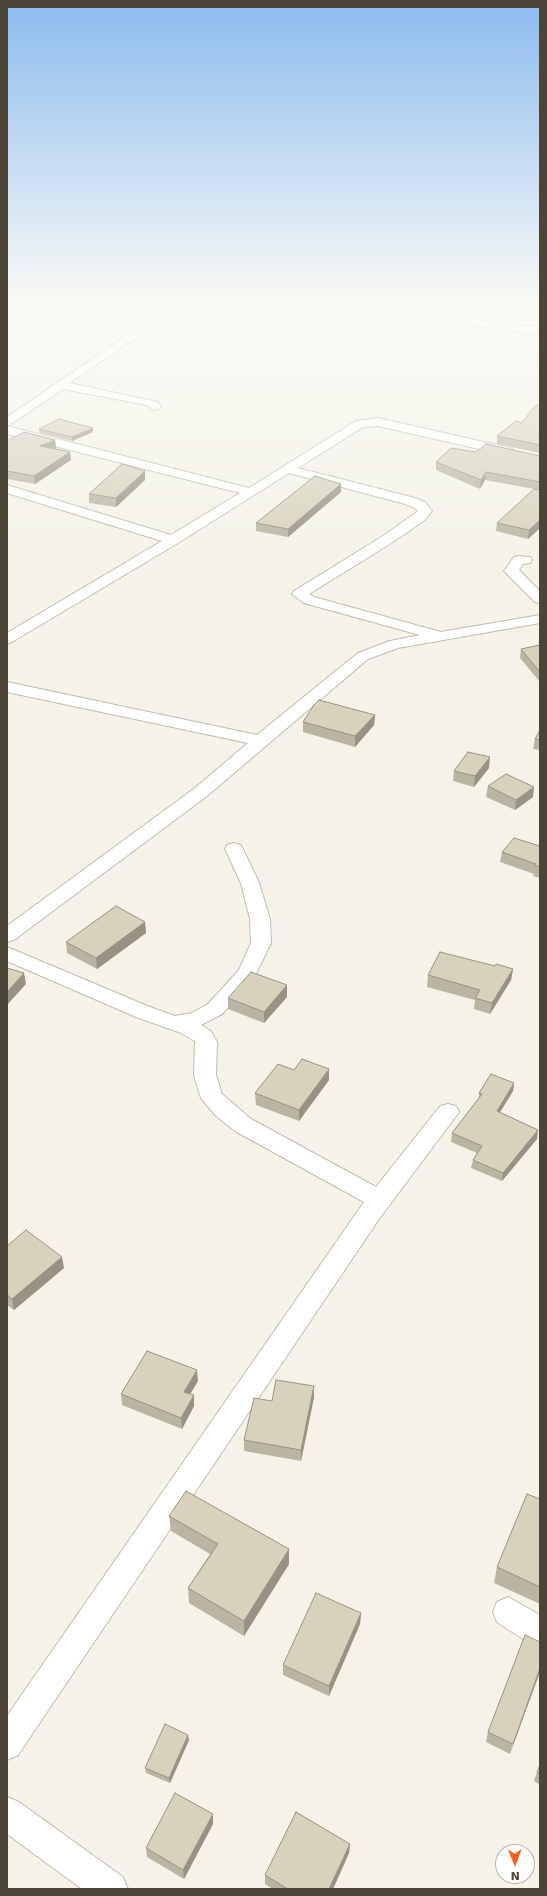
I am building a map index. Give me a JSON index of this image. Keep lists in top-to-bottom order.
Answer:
{
  "north": "bottom"
}
